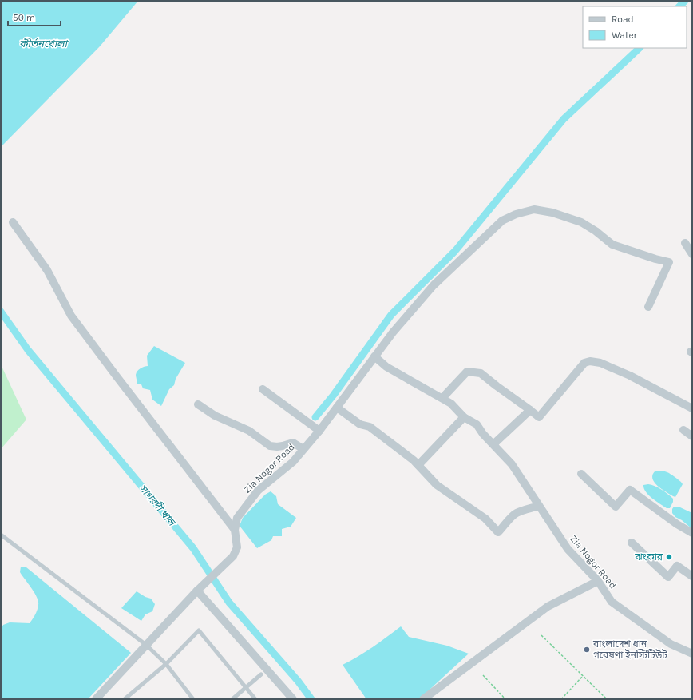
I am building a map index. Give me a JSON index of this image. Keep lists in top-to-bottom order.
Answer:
{
  "streets": {
    "street": ["Zia Nogor Road"]
  },
  "water": ["কীর্তনখোলা", "সাগরদী খাল"],
  "places": ["ঝংকার", "বাংলাদেশ ধান গবেষণা ইনস্টিটিউট"],
  "legend": ["Road", "Water"],
  "scale_bar": "50 m"
}
